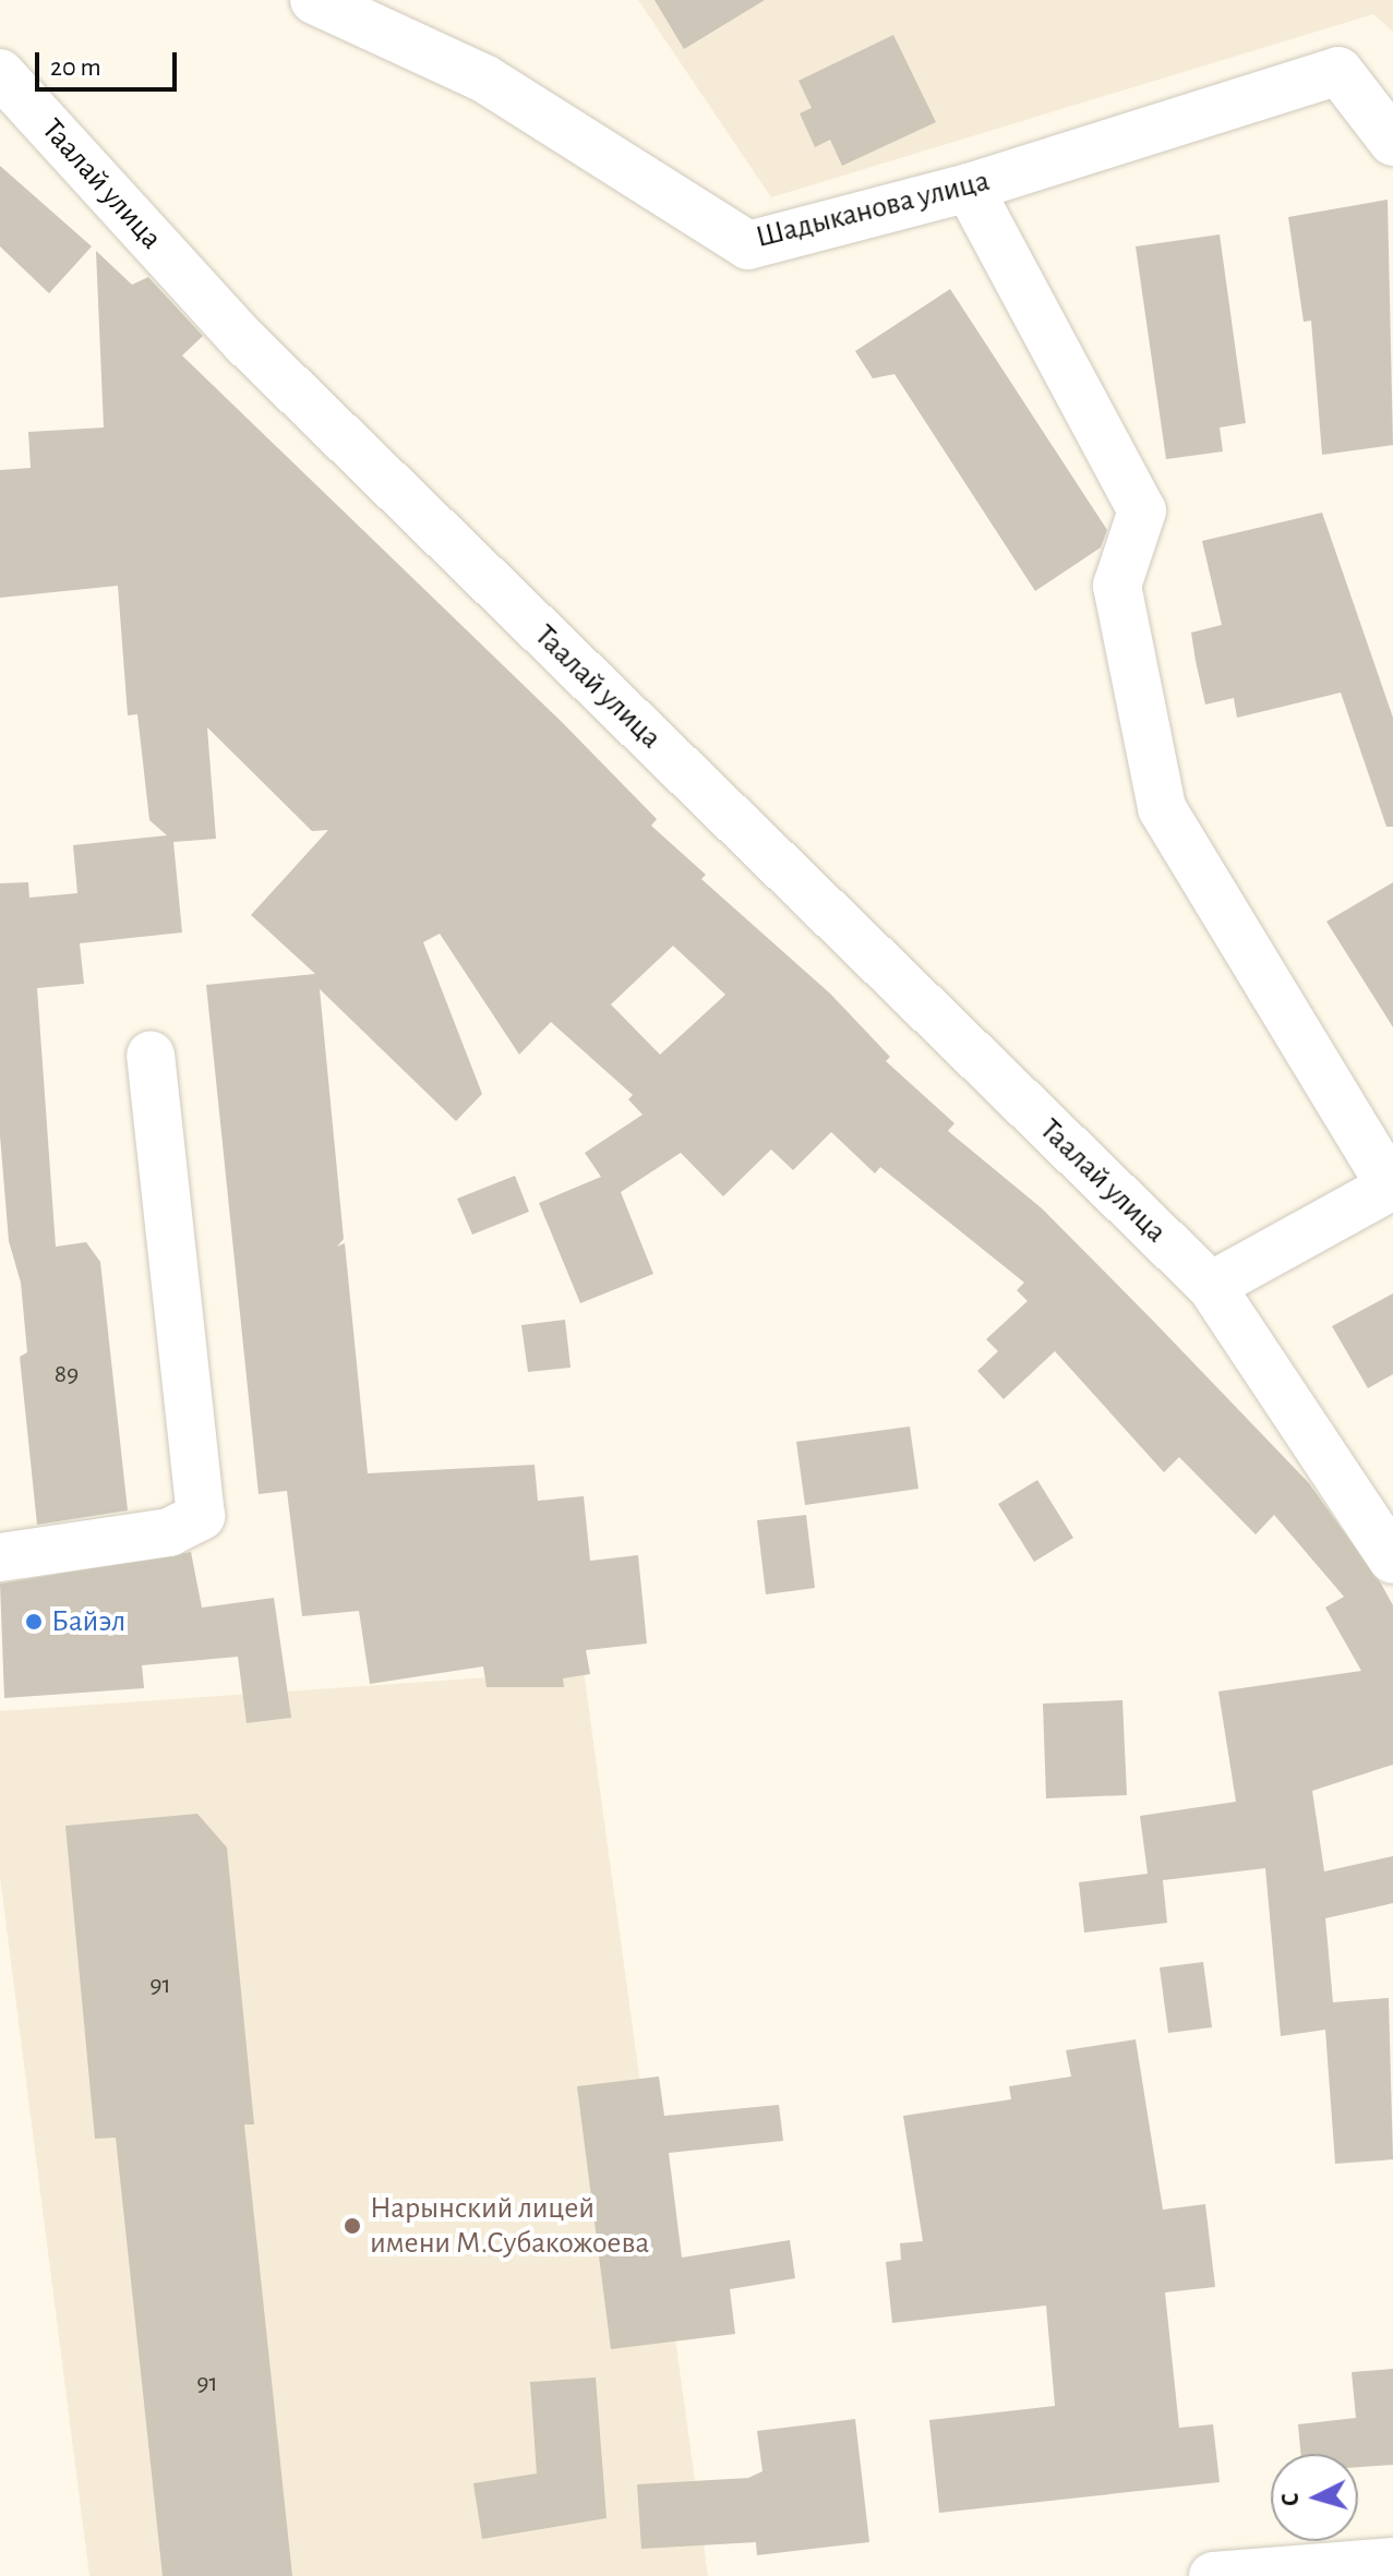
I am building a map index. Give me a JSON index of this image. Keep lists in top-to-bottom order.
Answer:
{
  "streets": {
    "street": ["Таалай улица", "Шадыканова улица"]
  },
  "places": ["Байэл", "Нарынский лицей имени М.Субакожоева"],
  "house_numbers": ["89", "91", "91"],
  "scale_bar": "20 m",
  "north": "left"
}
